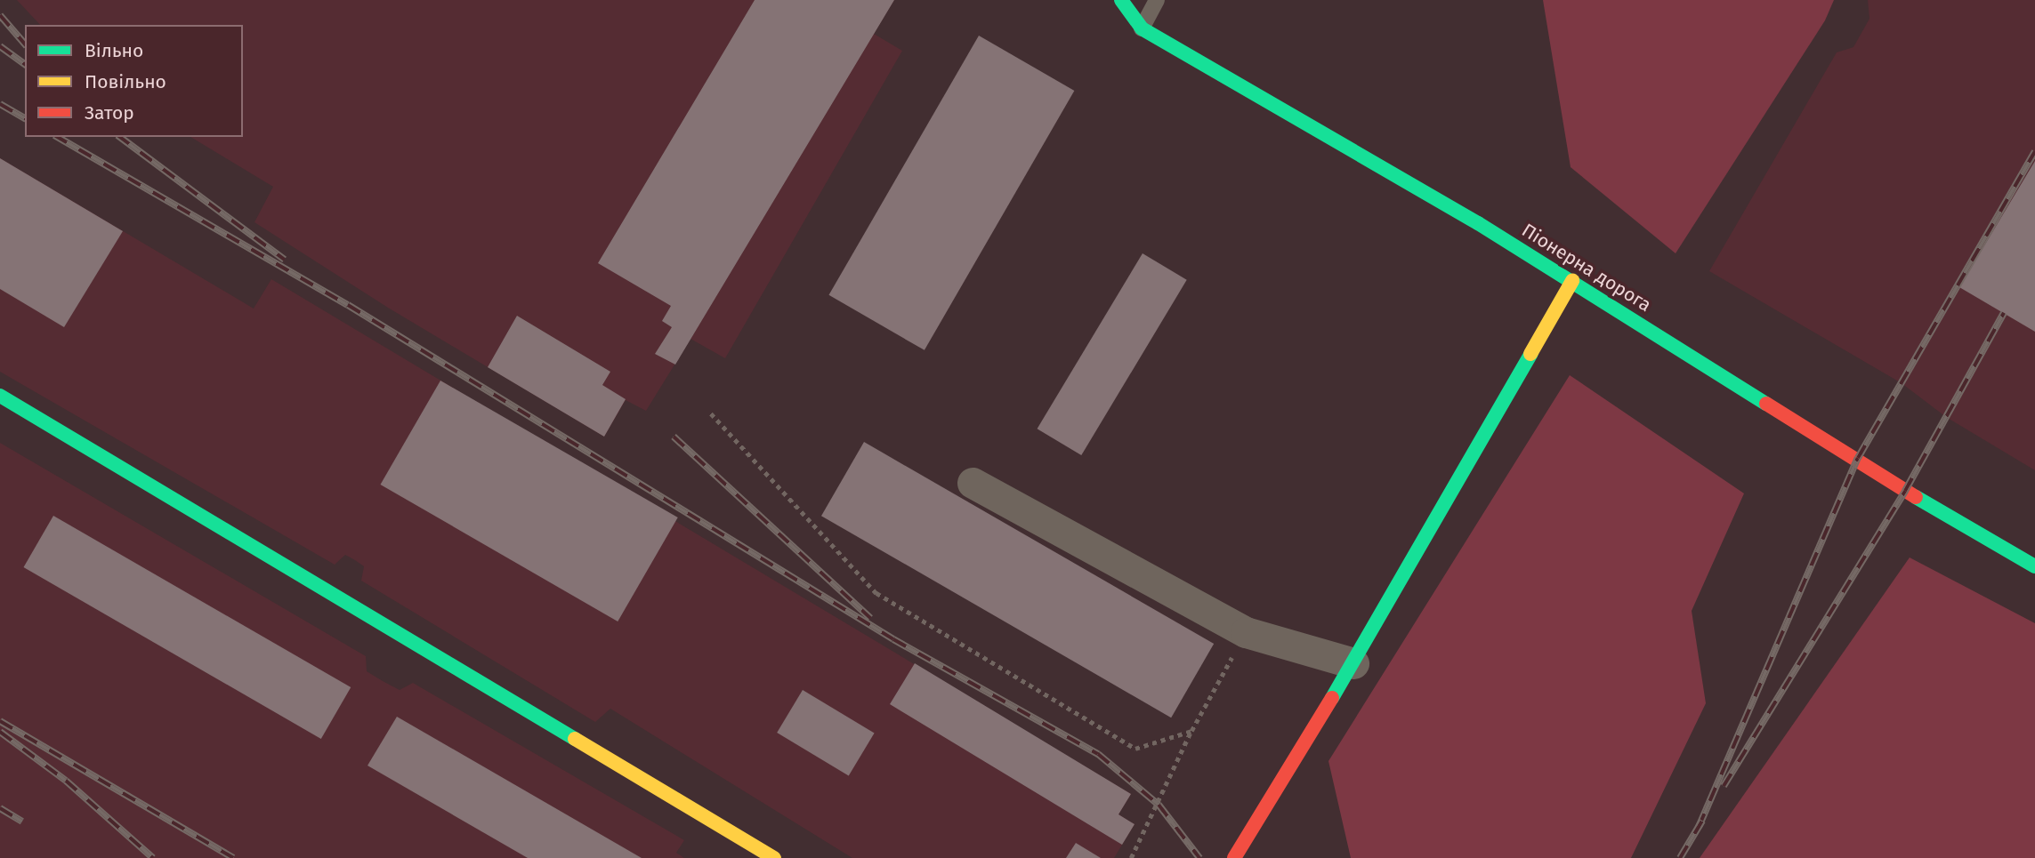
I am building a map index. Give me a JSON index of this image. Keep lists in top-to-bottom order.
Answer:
{
  "streets": {
    "street": ["Піонерна дорога"]
  },
  "legend": ["Вільно", "Повільно", "Затор"]
}
